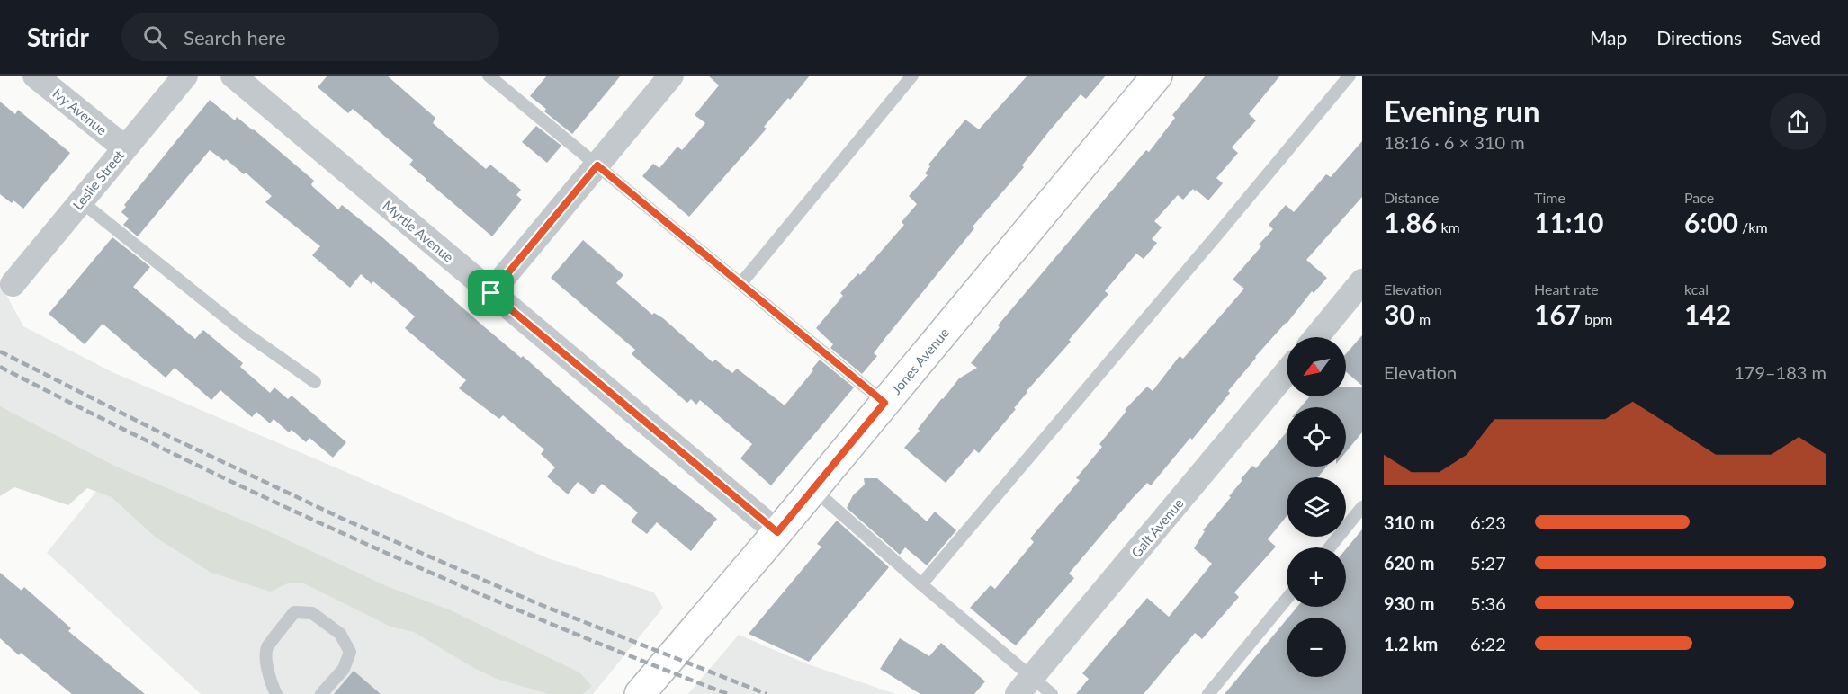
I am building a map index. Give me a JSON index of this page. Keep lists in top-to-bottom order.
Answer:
{
  "streets": {
    "street": [
      "Ivy Avenue",
      "Leslie Street",
      "Myrtle Avenue",
      "Jones Avenue",
      "Galt Avenue"
    ]
  },
  "crossings": [
    ["Ivy Avenue", "Leslie Street"],
    ["Myrtle Avenue", "Jones Avenue"]
  ],
  "north": "bottom left",
  "page": {
    "header": "Stridr",
    "search": "Search here",
    "nav": ["Map", "Directions", "Saved"],
    "heading": ["Evening run", "18:16 · 6 × 310 m"],
    "stats": [
      ["Distance", "1.86 km"],
      ["Time", "11:10"],
      ["Pace", "6:00 /km"],
      ["Elevation", "30 m"],
      ["Heart rate", "167 bpm"],
      ["kcal", "142"]
    ],
    "map_buttons": ["+", "−"],
    "chart": ["Elevation", "179–183 m"],
    "list": [
      {
        "name": "310 m",
        "note": "6:23"
      },
      {
        "name": "620 m",
        "note": "5:27"
      },
      {
        "name": "930 m",
        "note": "5:36"
      },
      {
        "name": "1.2 km",
        "note": "6:22"
      }
    ]
  }
}
